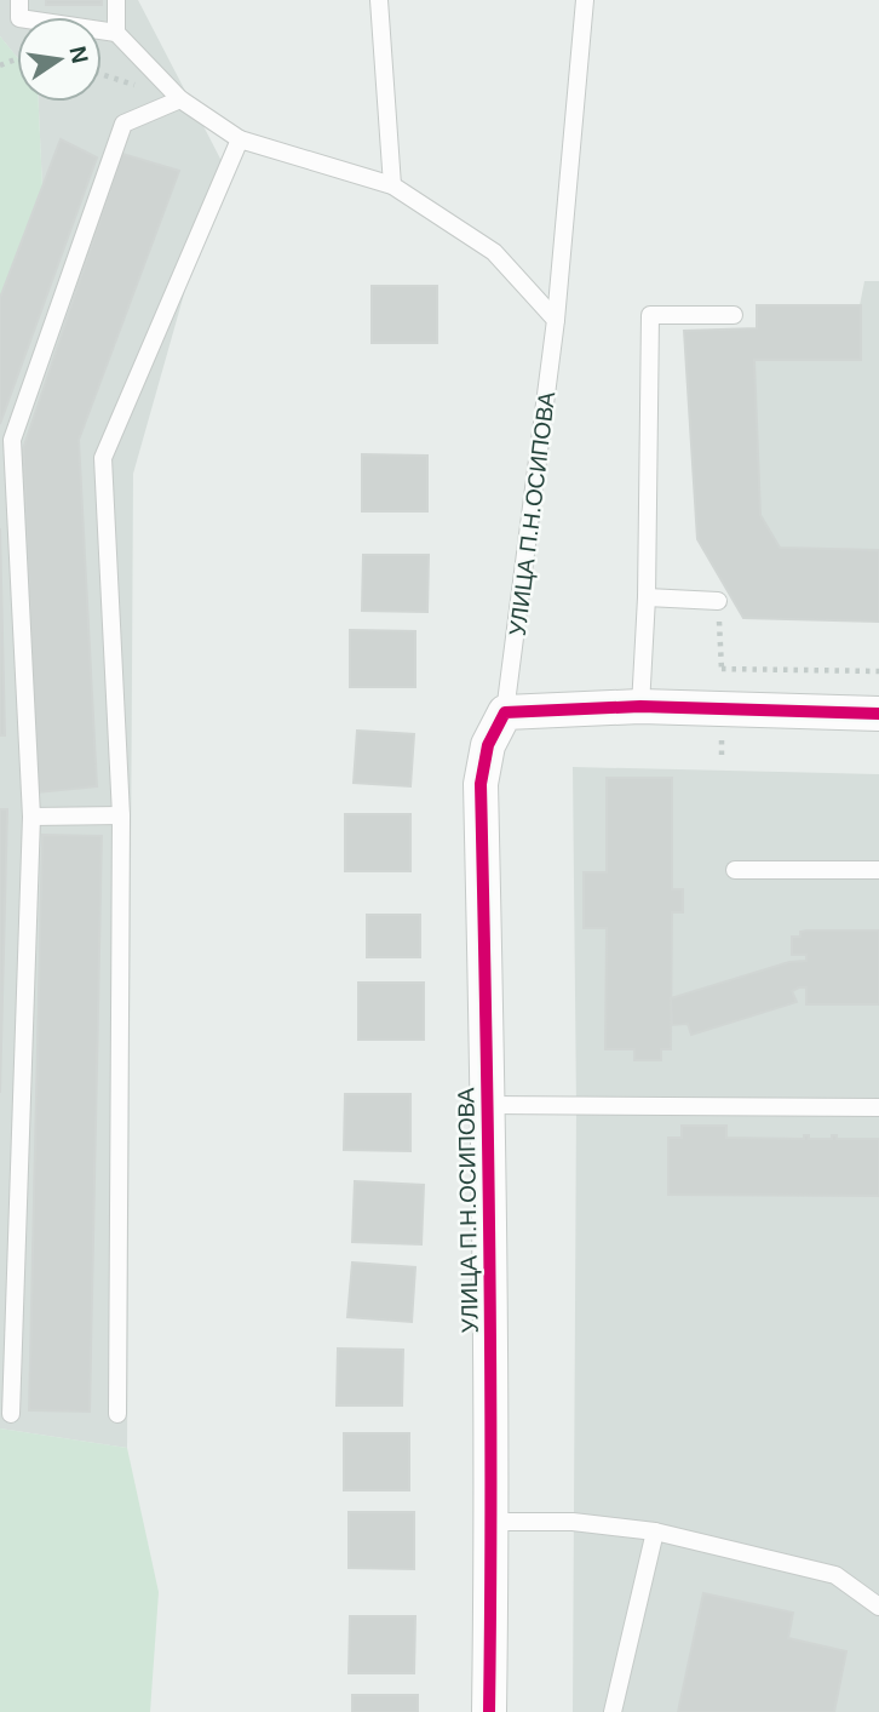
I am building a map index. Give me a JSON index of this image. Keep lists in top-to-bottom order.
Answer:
{
  "streets": {
    "street": ["УЛИЦА П.Н.ОСИПОВА"]
  },
  "north": "right"
}
